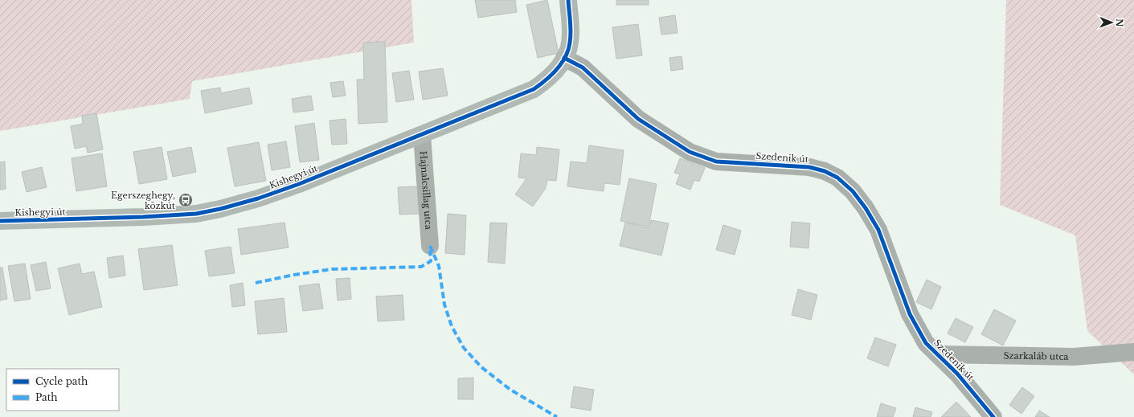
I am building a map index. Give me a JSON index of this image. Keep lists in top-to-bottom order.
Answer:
{
  "streets": {
    "street": [
      "Szedenik út",
      "Kishegyi út",
      "Hajnalcsillag utca",
      "Szarkaláb utca"
    ]
  },
  "crossings": [
    ["Szedenik út", "Kishegyi út"],
    ["Szedenik út", "Szarkaláb utca"],
    ["Kishegyi út", "Hajnalcsillag utca"]
  ],
  "places": {
    "bus stop": ["Egerszeghegy, közkút"]
  },
  "legend": ["Cycle path", "Path"],
  "north": "right"
}
